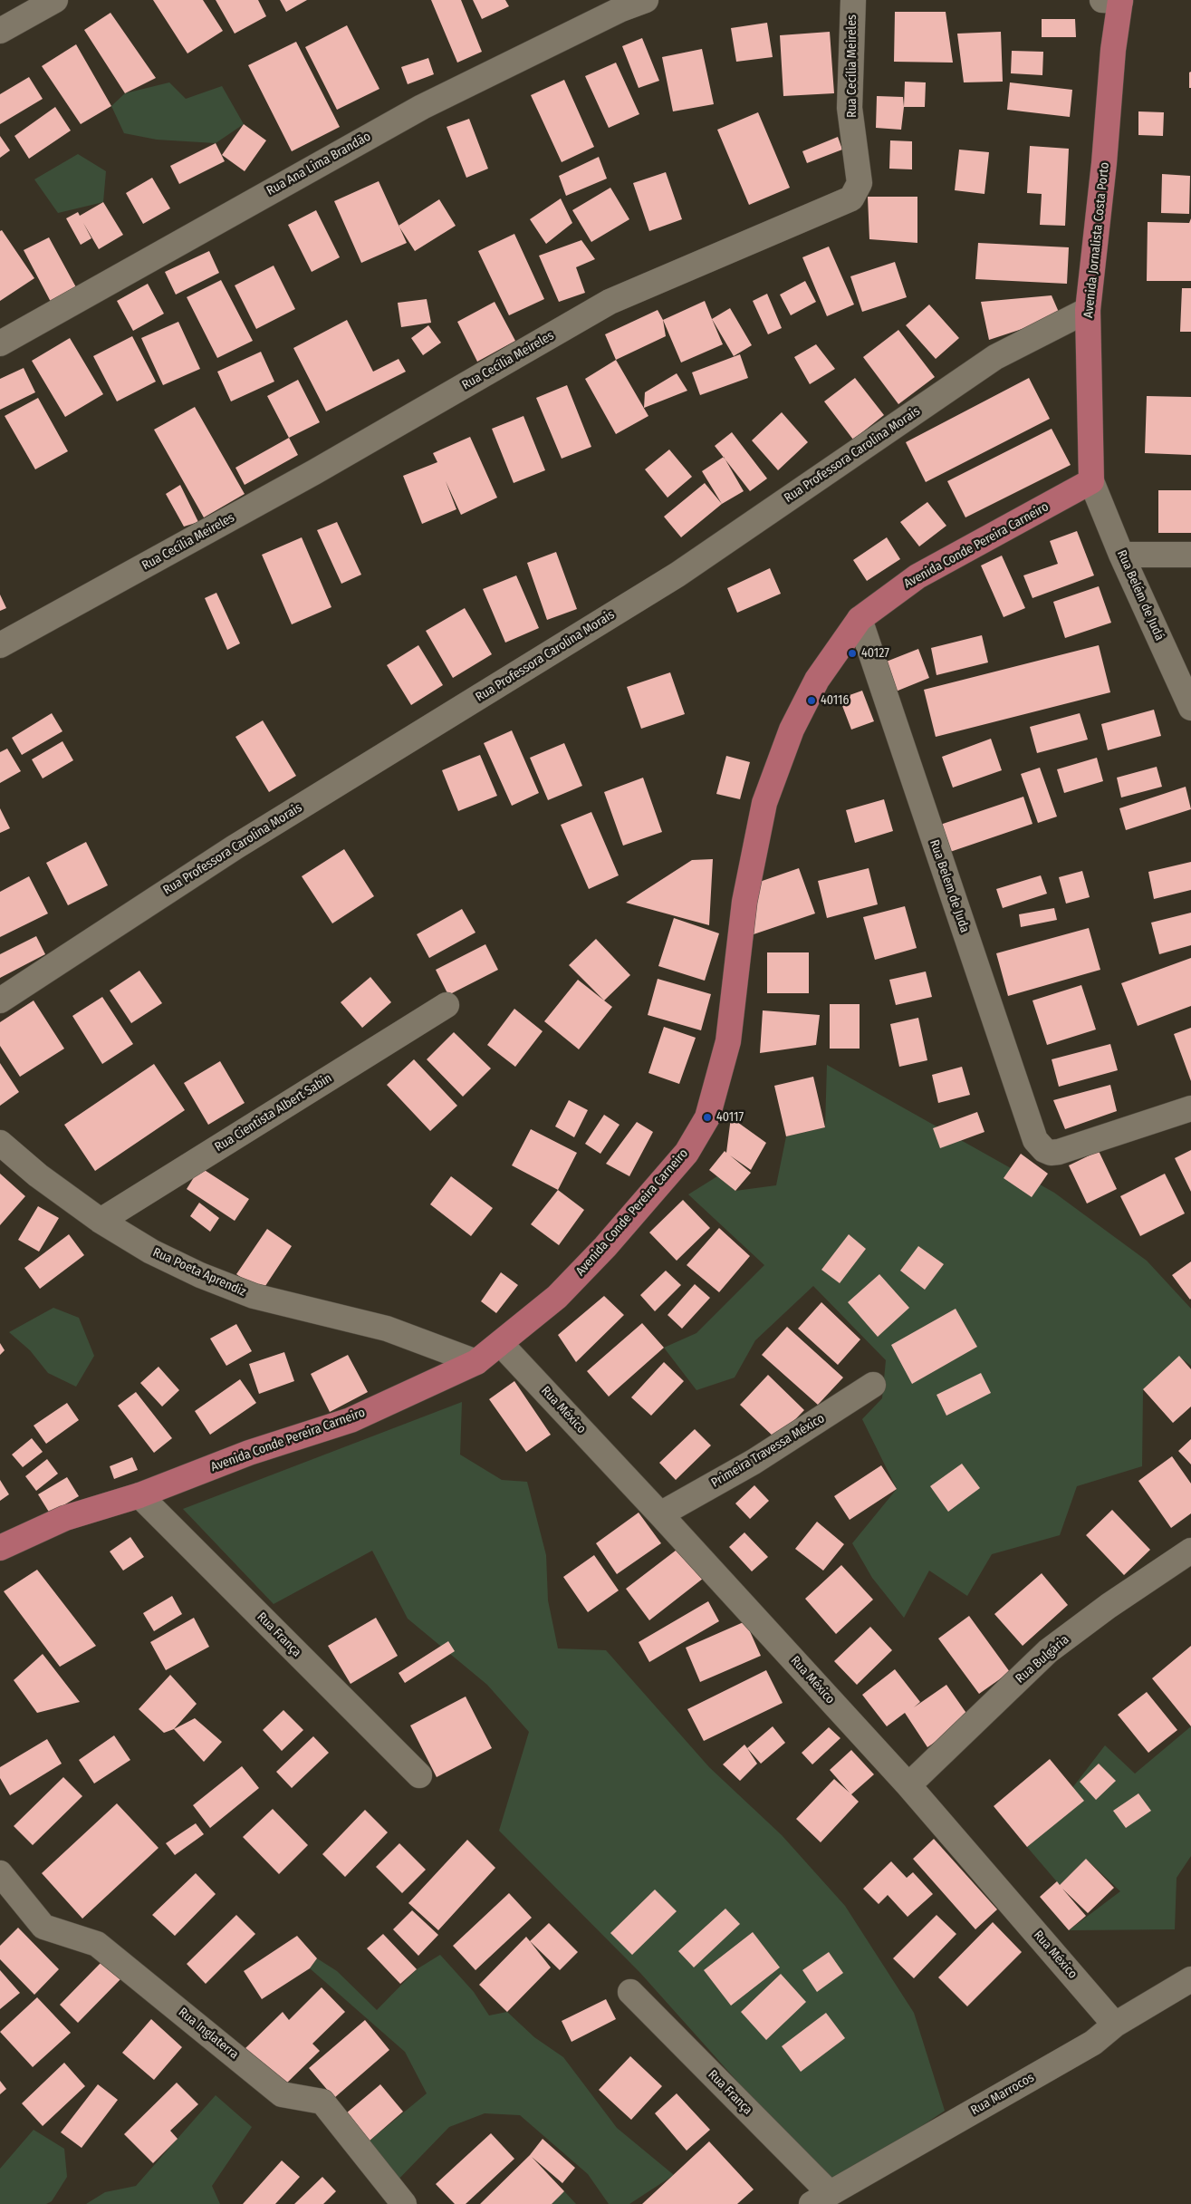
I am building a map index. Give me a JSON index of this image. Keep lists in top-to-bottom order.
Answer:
{
  "streets": {
    "main road": ["Avenida Jornalista Costa Porto", "Avenida Conde Pereira Carneiro"],
    "street": [
      "Rua Cecília Meireles",
      "Rua Ana Lima Brandão",
      "Rua Professora Carolina Morais",
      "Rua Belém de Judá",
      "Rua Belem de Juda",
      "Rua Cientista Albert Sabin",
      "Rua Poeta Aprendiz",
      "Rua México",
      "Primeira Travessa México",
      "Rua França",
      "Rua Bulgária",
      "Rua Inglaterra",
      "Rua Marrocos"
    ]
  },
  "crossings": [
    ["Avenida Jornalista Costa Porto", "Rua Professora Carolina Morais"],
    ["Avenida Jornalista Costa Porto", "Avenida Conde Pereira Carneiro"],
    ["Avenida Jornalista Costa Porto", "Rua Belém de Judá"],
    ["Avenida Conde Pereira Carneiro", "Rua Belém de Judá"],
    ["Avenida Conde Pereira Carneiro", "Rua Belem de Juda"],
    ["Avenida Conde Pereira Carneiro", "Rua Poeta Aprendiz"],
    ["Avenida Conde Pereira Carneiro", "Rua México"],
    ["Avenida Conde Pereira Carneiro", "Rua França"],
    ["Rua Cientista Albert Sabin", "Rua Poeta Aprendiz"],
    ["Rua México", "Primeira Travessa México"],
    ["Rua México", "Rua Bulgária"],
    ["Rua México", "Rua Marrocos"],
    ["Rua França", "Rua Marrocos"]
  ],
  "places": ["40127", "40116", "40117"]
}
